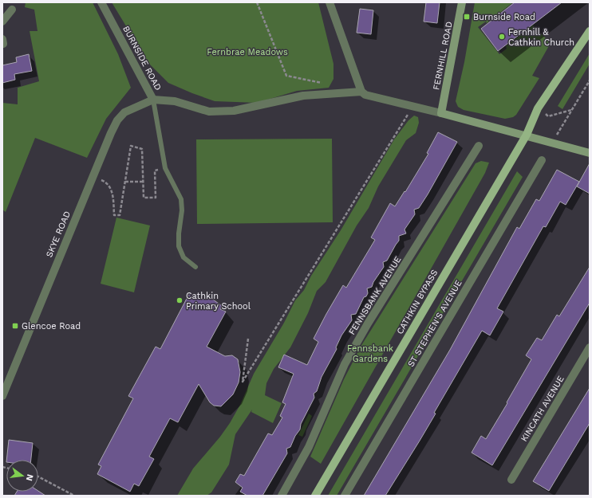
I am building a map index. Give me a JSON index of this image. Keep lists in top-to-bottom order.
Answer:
{
  "streets": {
    "main road": ["CATHKIN BYPASS"],
    "street": [
      "FERNHILL ROAD",
      "BURNSIDE ROAD",
      "SKYE ROAD",
      "FENNSBANK AVENUE",
      "ST STEPHEN'S AVENUE",
      "KINCATH AVENUE"
    ]
  },
  "crossings": [
    ["FERNHILL ROAD", "BURNSIDE ROAD"],
    ["BURNSIDE ROAD", "SKYE ROAD"],
    ["BURNSIDE ROAD", "CATHKIN BYPASS"]
  ],
  "parks": ["Fernbrae Meadows", "Fennsbank Gardens"],
  "places": {
    "transit": ["Burnside Road", "Glencoe Road"],
    "other": ["Fernhill & Cathkin Church", "Cathkin Primary School"]
  },
  "north": "right"
}
